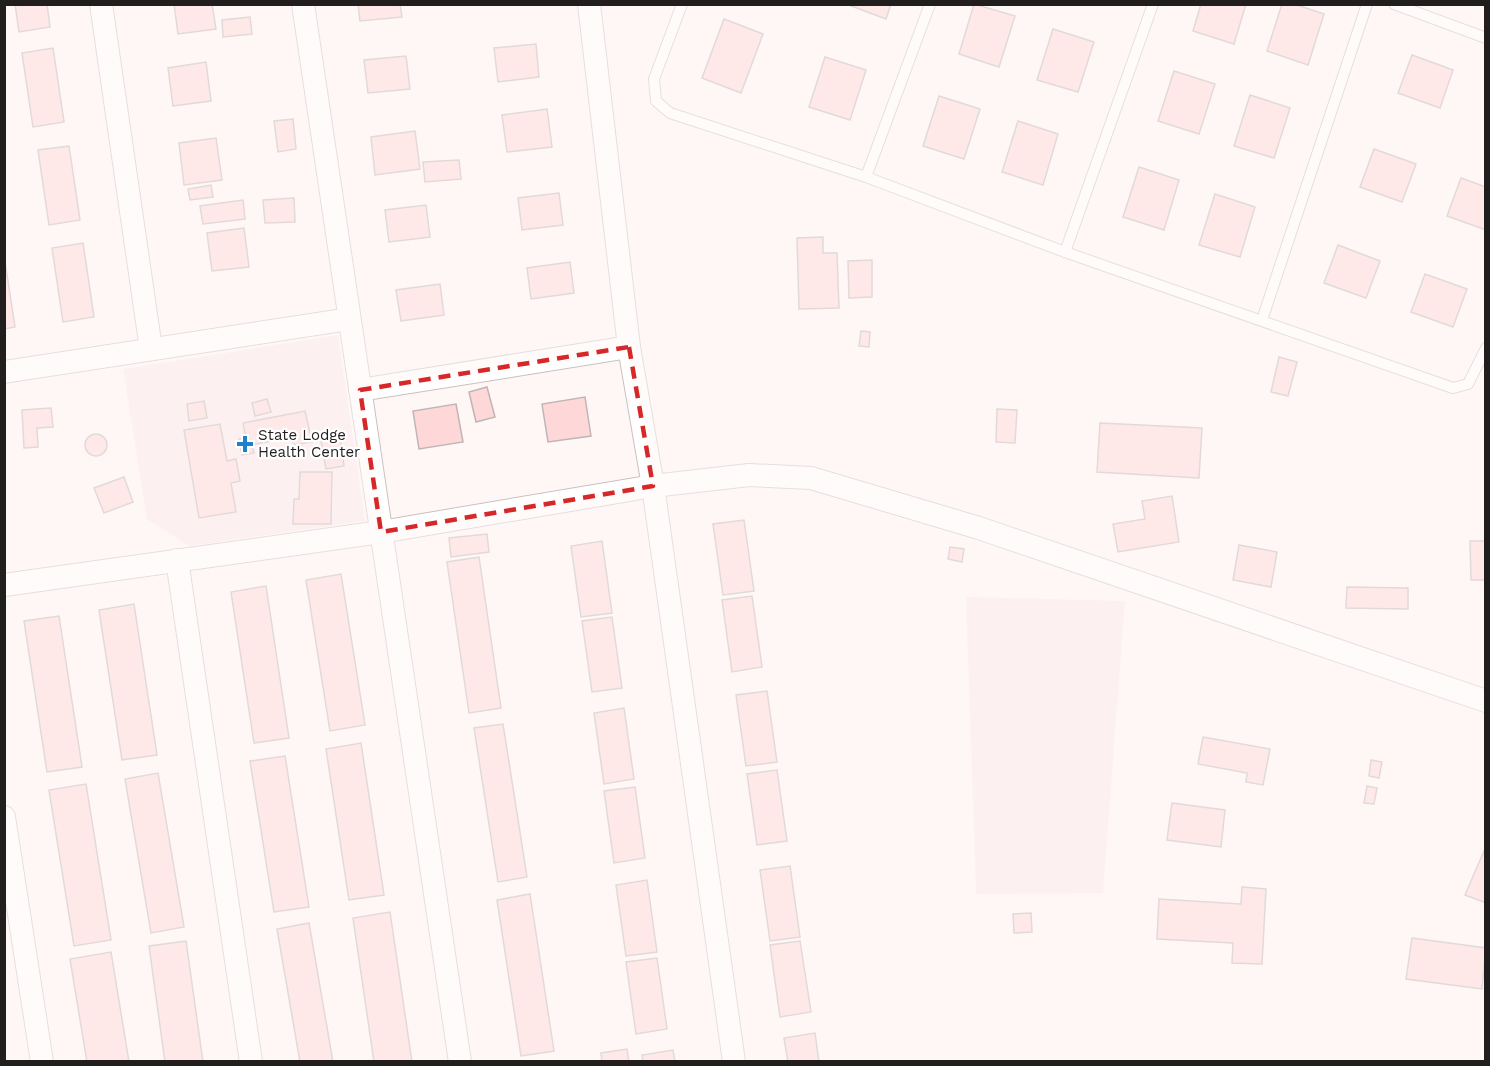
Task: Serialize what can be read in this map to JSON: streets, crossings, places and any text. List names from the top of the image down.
{
  "places": {
    "health": ["State Lodge Health Center"]
  }
}
